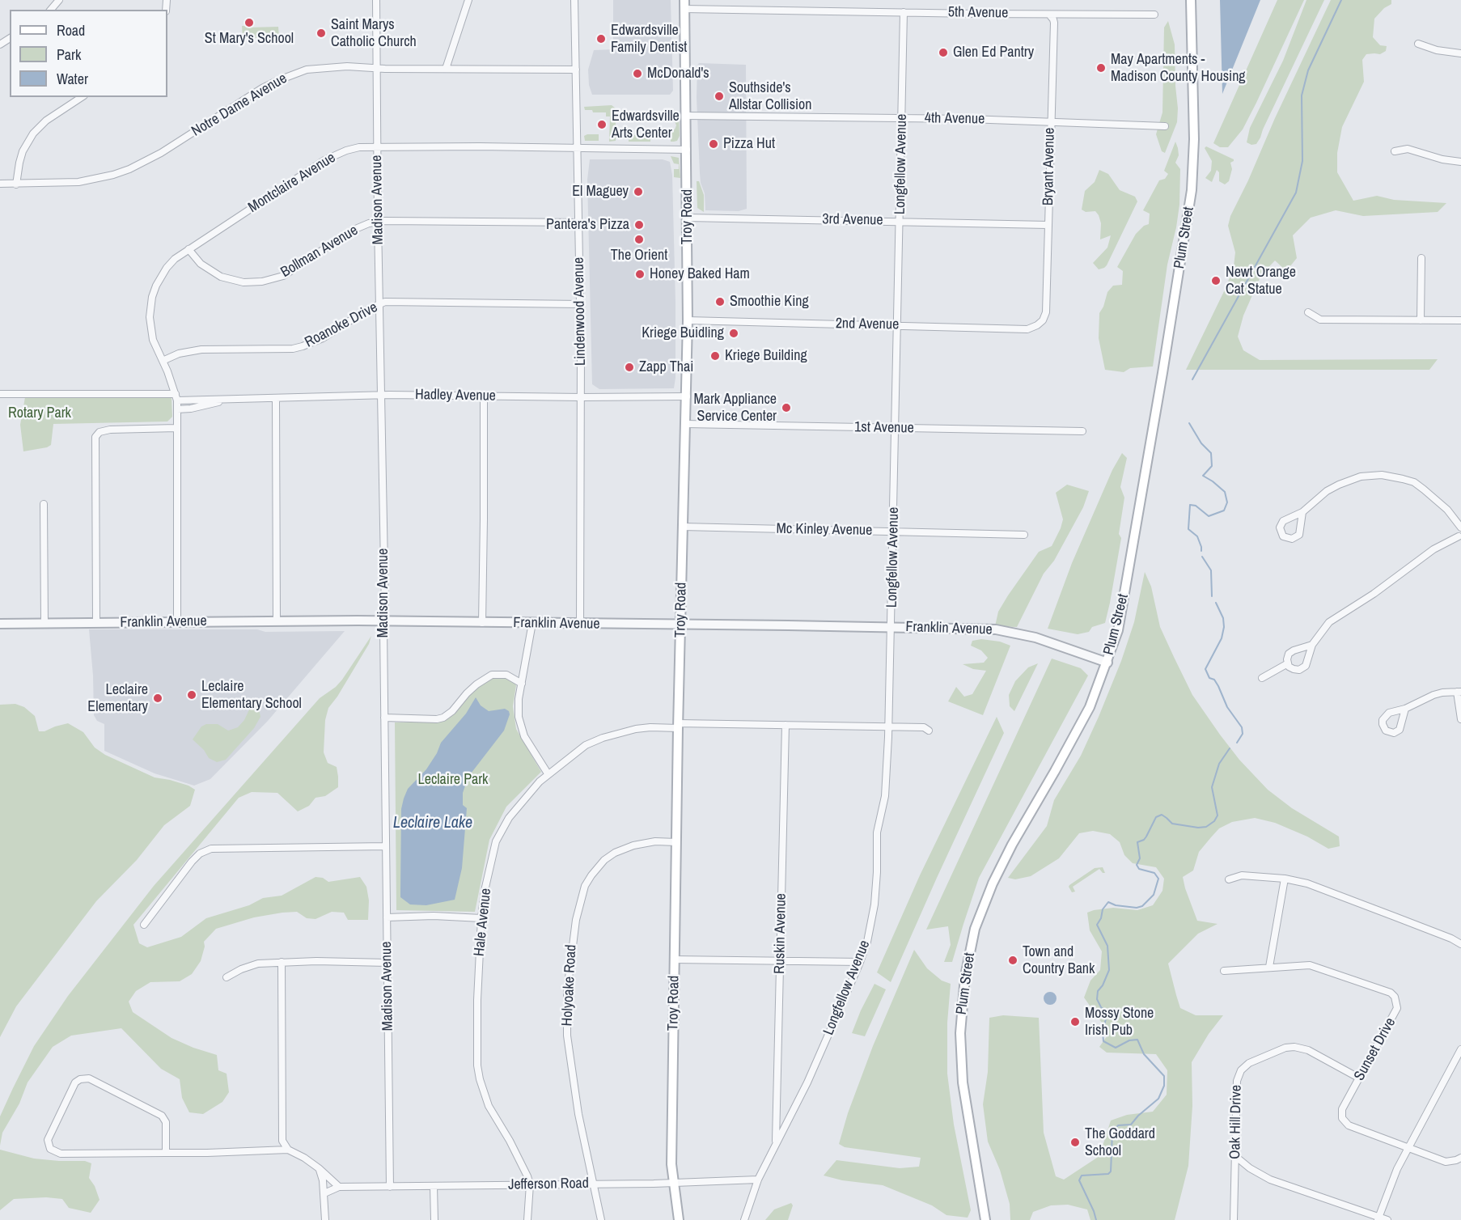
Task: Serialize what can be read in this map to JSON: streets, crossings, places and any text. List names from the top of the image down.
{
  "streets": {
    "main road": ["Troy Road", "Plum Street"],
    "street": [
      "5th Avenue",
      "Notre Dame Avenue",
      "4th Avenue",
      "Longfellow Avenue",
      "Bryant Avenue",
      "Montclaire Avenue",
      "Madison Avenue",
      "3rd Avenue",
      "Bollman Avenue",
      "Lindenwood Avenue",
      "2nd Avenue",
      "Roanoke Drive",
      "Hadley Avenue",
      "1st Avenue",
      "Mc Kinley Avenue",
      "Franklin Avenue",
      "Hale Avenue",
      "Ruskin Avenue",
      "Holyoake Road",
      "Sunset Drive",
      "Oak Hill Drive",
      "Jefferson Road"
    ]
  },
  "crossings": [
    ["5th Avenue", "Longfellow Avenue"],
    ["5th Avenue", "Bryant Avenue"],
    ["5th Avenue", "Troy Road"],
    ["Notre Dame Avenue", "Madison Avenue"],
    ["Notre Dame Avenue", "Lindenwood Avenue"],
    ["4th Avenue", "Longfellow Avenue"],
    ["4th Avenue", "Bryant Avenue"],
    ["4th Avenue", "Troy Road"],
    ["Longfellow Avenue", "3rd Avenue"],
    ["Longfellow Avenue", "2nd Avenue"],
    ["Longfellow Avenue", "1st Avenue"],
    ["Longfellow Avenue", "Mc Kinley Avenue"],
    ["Longfellow Avenue", "Franklin Avenue"],
    ["Longfellow Avenue", "Hale Avenue"],
    ["Longfellow Avenue", "Ruskin Avenue"],
    ["Longfellow Avenue", "Jefferson Road"],
    ["Bryant Avenue", "3rd Avenue"],
    ["Bryant Avenue", "2nd Avenue"],
    ["Montclaire Avenue", "Madison Avenue"],
    ["Montclaire Avenue", "Troy Road"],
    ["Montclaire Avenue", "Bollman Avenue"],
    ["Montclaire Avenue", "Lindenwood Avenue"],
    ["Montclaire Avenue", "Roanoke Drive"],
    ["Montclaire Avenue", "Hadley Avenue"],
    ["Madison Avenue", "Bollman Avenue"],
    ["Madison Avenue", "Roanoke Drive"],
    ["Madison Avenue", "Hadley Avenue"],
    ["Madison Avenue", "Franklin Avenue"],
    ["Madison Avenue", "Jefferson Road"],
    ["Troy Road", "3rd Avenue"],
    ["Troy Road", "2nd Avenue"],
    ["Troy Road", "Hadley Avenue"],
    ["Troy Road", "1st Avenue"],
    ["Troy Road", "Mc Kinley Avenue"],
    ["Troy Road", "Franklin Avenue"],
    ["Troy Road", "Hale Avenue"],
    ["Troy Road", "Holyoake Road"],
    ["Troy Road", "Jefferson Road"],
    ["Plum Street", "Franklin Avenue"],
    ["Bollman Avenue", "Lindenwood Avenue"],
    ["Lindenwood Avenue", "Roanoke Drive"],
    ["Lindenwood Avenue", "Hadley Avenue"],
    ["Lindenwood Avenue", "Franklin Avenue"],
    ["Hale Avenue", "Ruskin Avenue"],
    ["Hale Avenue", "Jefferson Road"],
    ["Holyoake Road", "Jefferson Road"],
    ["Sunset Drive", "Oak Hill Drive"]
  ],
  "water": ["Leclaire Lake"],
  "parks": ["Rotary Park", "Leclaire Park"],
  "places": [
    "St Mary's School",
    "Saint Marys Catholic Church",
    "Edwardsville Family Dentist",
    "Glen Ed Pantry",
    "May Apartments - Madison County Housing",
    "McDonald's",
    "Southside's Allstar Collision",
    "Edwardsville Arts Center",
    "Pizza Hut",
    "El Maguey",
    "Pantera's Pizza",
    "The Orient",
    "Honey Baked Ham",
    "Newt Orange Cat Statue",
    "Smoothie King",
    "Kriege Buidling",
    "Kriege Building",
    "Zapp Thai",
    "Mark Appliance Service Center",
    "Leclaire Elementary School",
    "Leclaire Elementary",
    "Town and Country Bank",
    "Mossy Stone Irish Pub",
    "The Goddard School"
  ],
  "legend": ["Road", "Park", "Water"]
}
